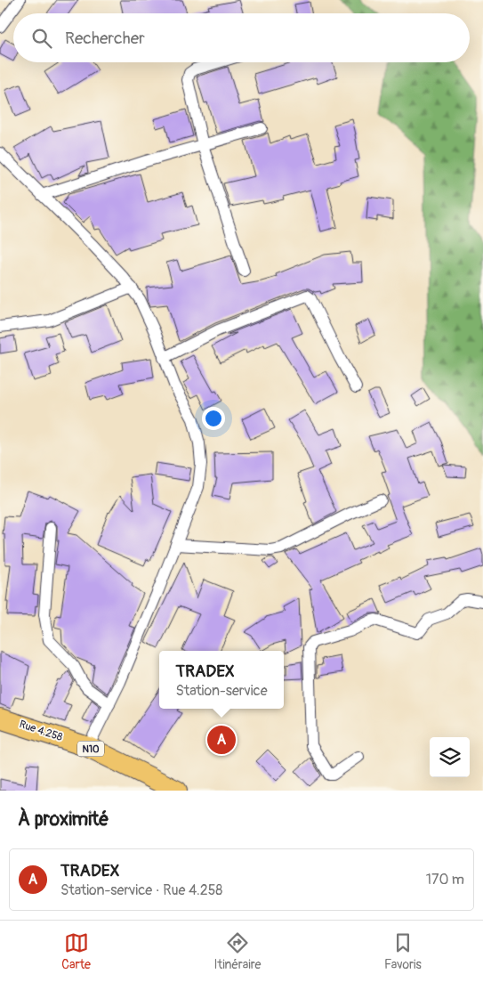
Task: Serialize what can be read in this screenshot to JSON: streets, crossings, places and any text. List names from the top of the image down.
{
  "streets": {
    "highway": ["Rue 4.258", "N10"]
  },
  "page": {
    "search": "Rechercher",
    "popup": ["TRADEX", "Station-service"],
    "pins": "A",
    "heading": "À proximité",
    "list": [
      {
        "mark": "A",
        "name": "TRADEX",
        "note": "Station-service · Rue 4.258",
        "value": "170 m"
      }
    ],
    "nav": ["Carte", "Itinéraire", "Favoris"]
  }
}
